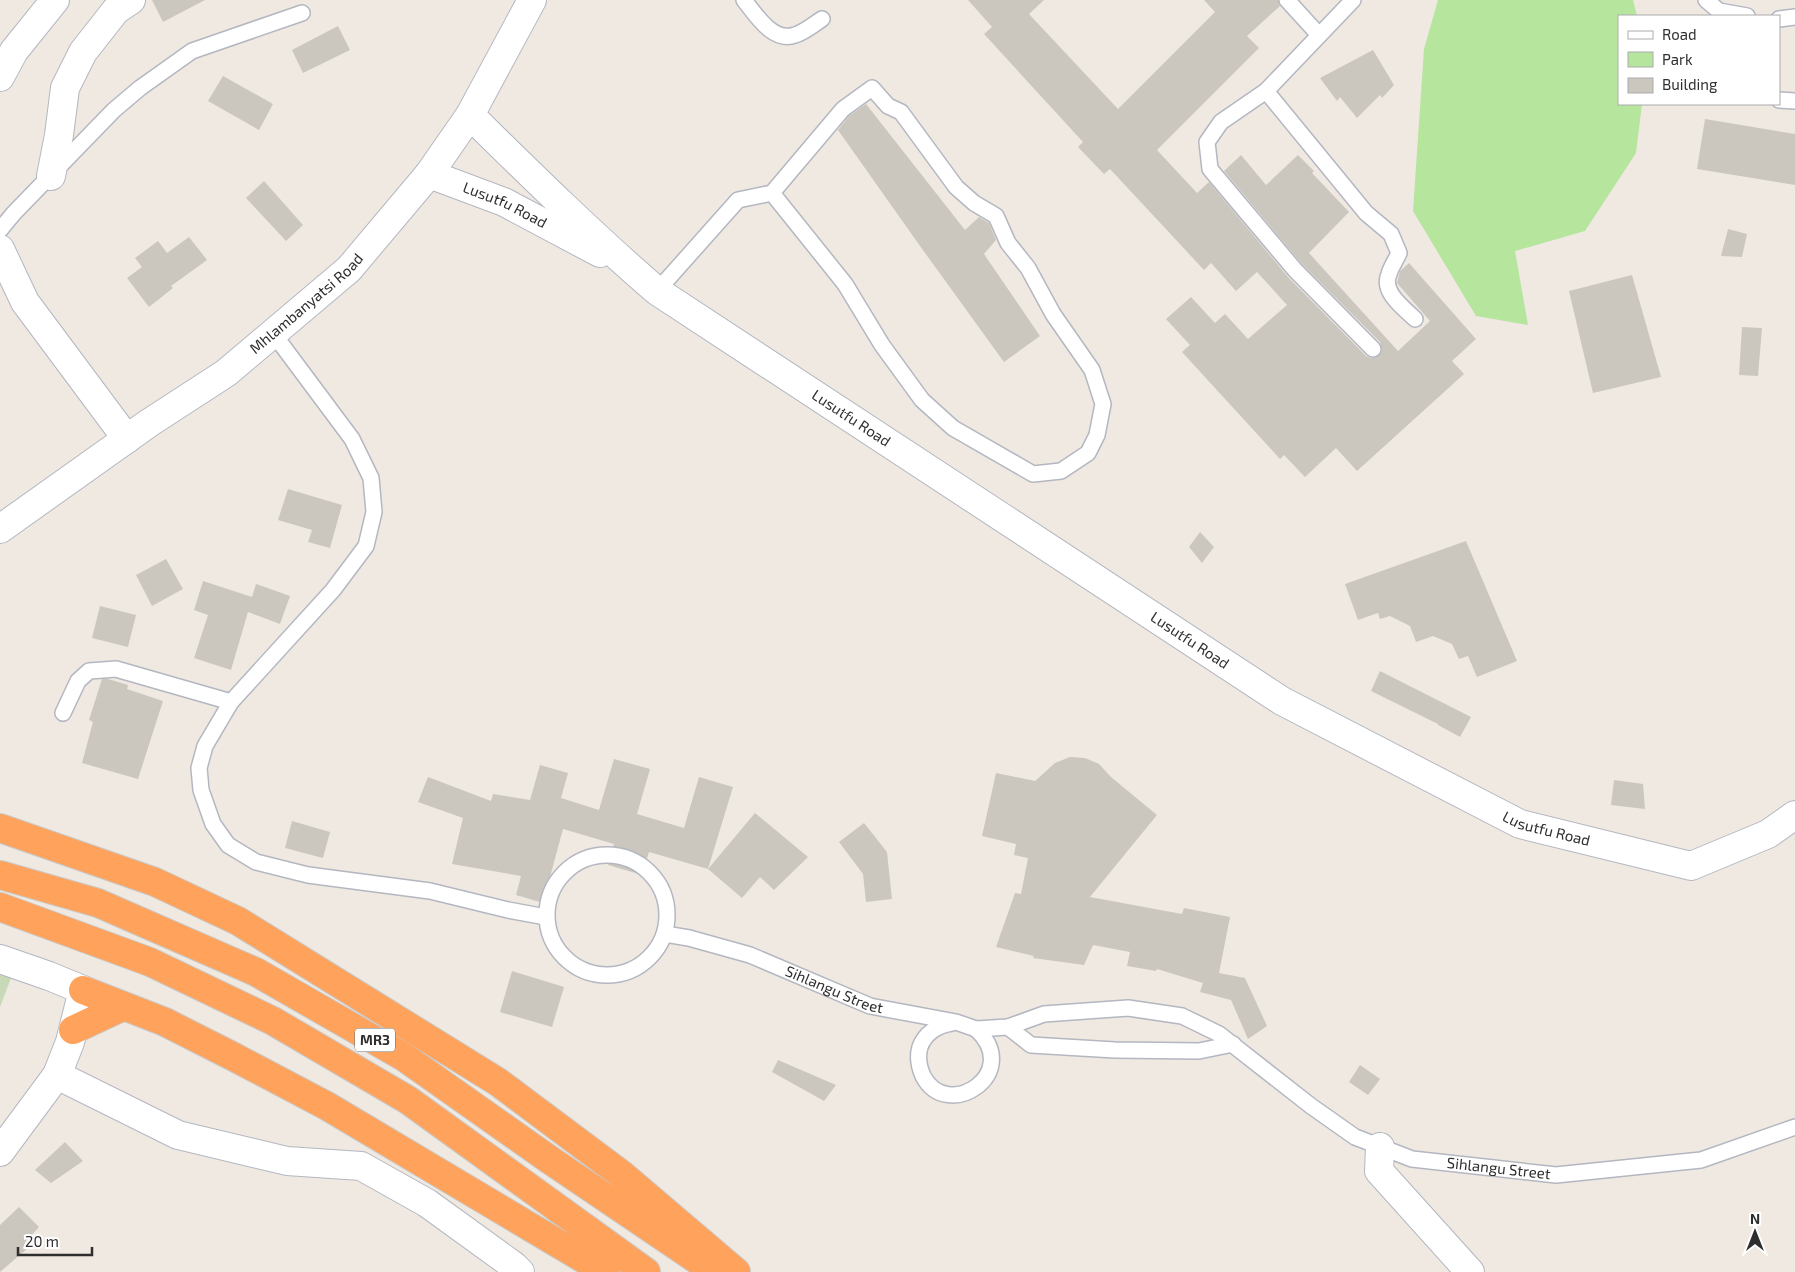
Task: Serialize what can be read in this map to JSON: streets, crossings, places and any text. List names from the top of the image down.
{
  "streets": {
    "highway": ["MR3"],
    "street": ["Lusutfu Road", "Mhlambanyatsi Road"],
    "lane": ["Sihlangu Street"]
  },
  "crossings": [
    ["Lusutfu Road", "Mhlambanyatsi Road"]
  ],
  "legend": ["Road", "Park", "Building"],
  "scale_bar": "20 m",
  "north": "top"
}
